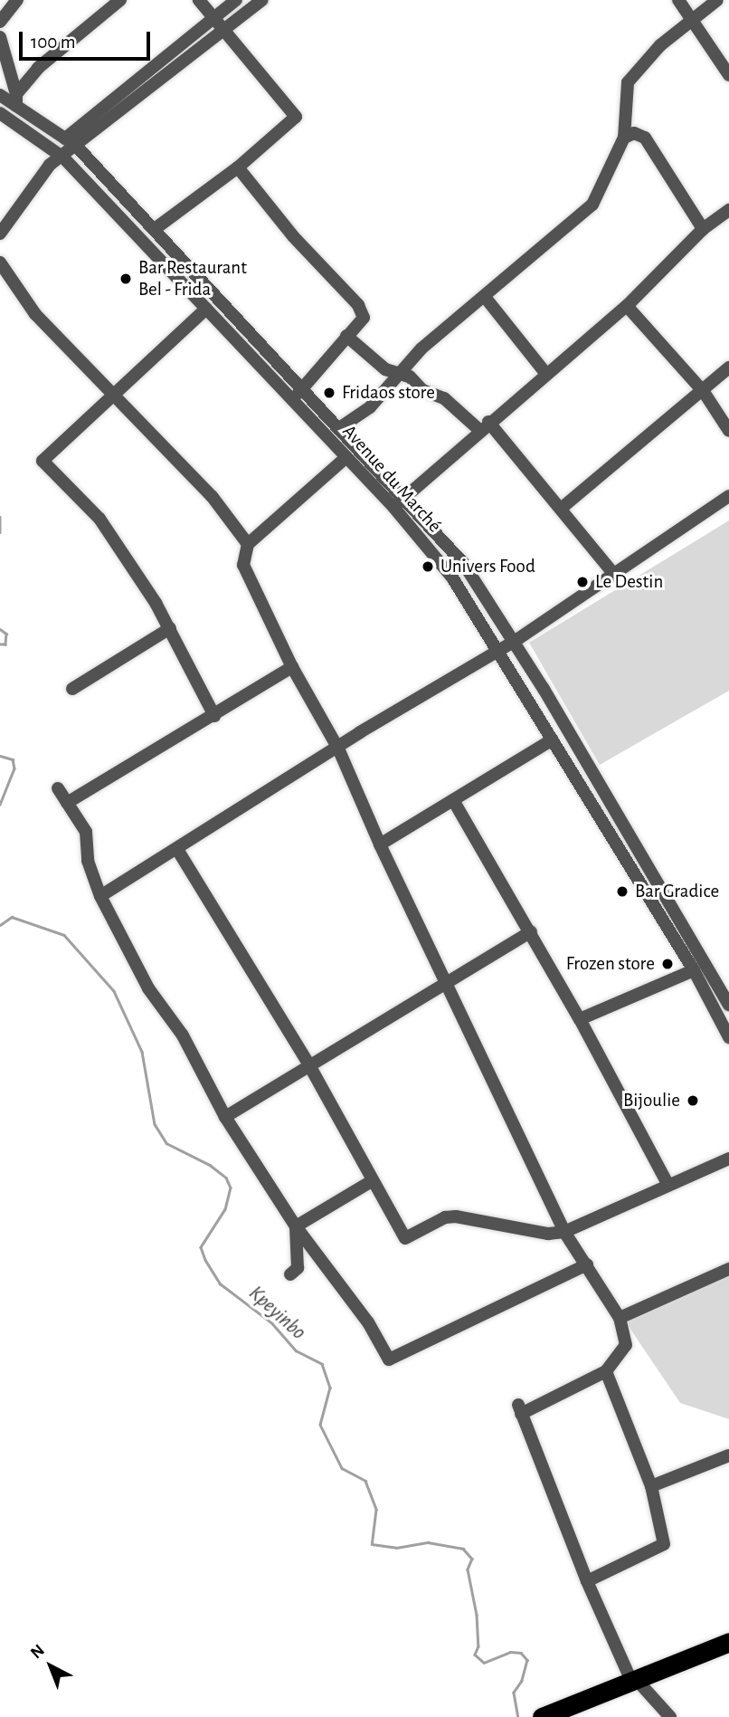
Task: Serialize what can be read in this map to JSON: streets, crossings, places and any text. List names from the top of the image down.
{
  "streets": {
    "street": ["Avenue du Marché"]
  },
  "water": ["Kpeyinbo"],
  "places": [
    "Bar Restaurant Bel - Frida",
    "Fridaos store",
    "Univers Food",
    "Le Destin",
    "Bar Gradice",
    "Frozen store",
    "Bijoulie"
  ],
  "scale_bar": "100 m",
  "north": "top left"
}
